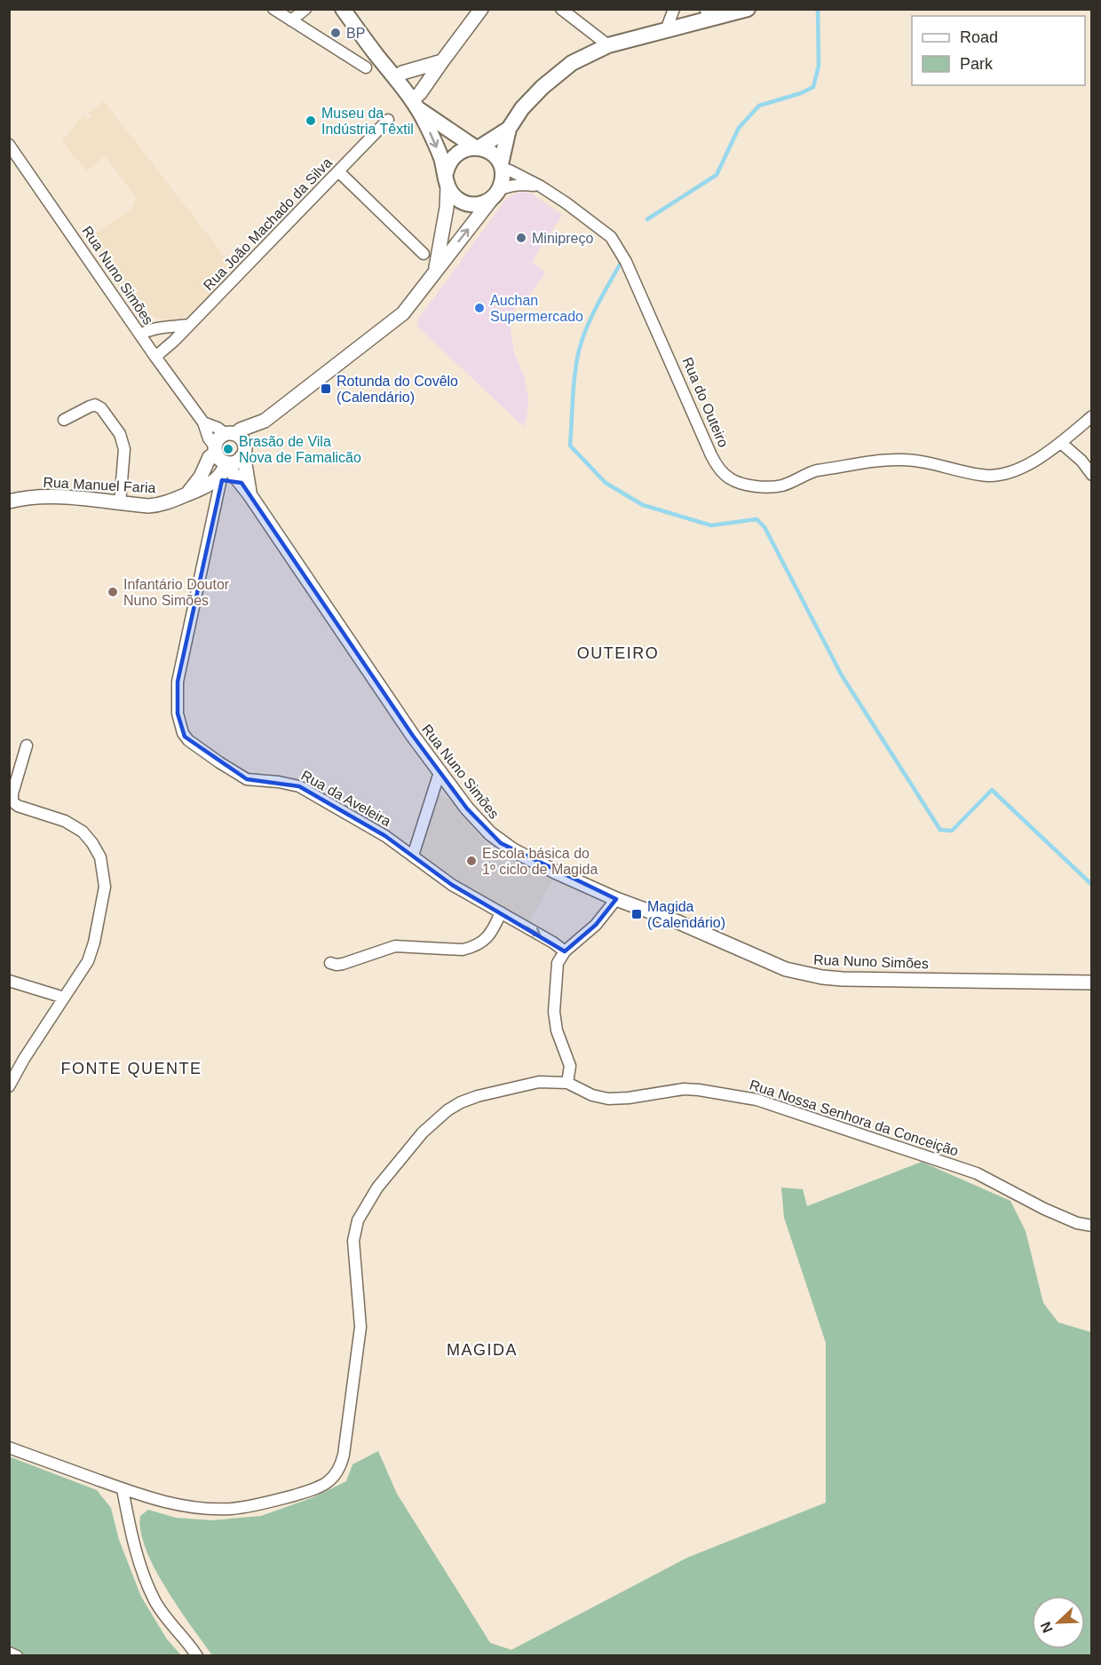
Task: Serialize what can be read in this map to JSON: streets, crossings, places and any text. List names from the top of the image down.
{
  "streets": {
    "street": [
      "Rua João Machado da Silva",
      "Rua Nuno Simões",
      "Rua do Outeiro",
      "Rua Manuel Faria",
      "Rua da Aveleira",
      "Rua Nossa Senhora da Conceição"
    ]
  },
  "crossings": [
    ["Rua João Machado da Silva", "Rua Nuno Simões"],
    ["Rua Nuno Simões", "Rua Manuel Faria"],
    ["Rua Nuno Simões", "Rua da Aveleira"],
    ["Rua Manuel Faria", "Rua da Aveleira"]
  ],
  "districts": ["OUTEIRO", "FONTE QUENTE", "MAGIDA"],
  "places": {
    "other": [
      "BP",
      "Museu da Indústria Têxtil",
      "Minipreço",
      "Auchan Supermercado",
      "Brasão de Vila Nova de Famalicão",
      "Infantário Doutor Nuno Simões",
      "Escola básica do 1º ciclo de Magida"
    ],
    "transit": ["Rotunda do Covêlo (Calendário)", "Magida (Calendário)"]
  },
  "legend": ["Road", "Park"],
  "north": "bottom left"
}
